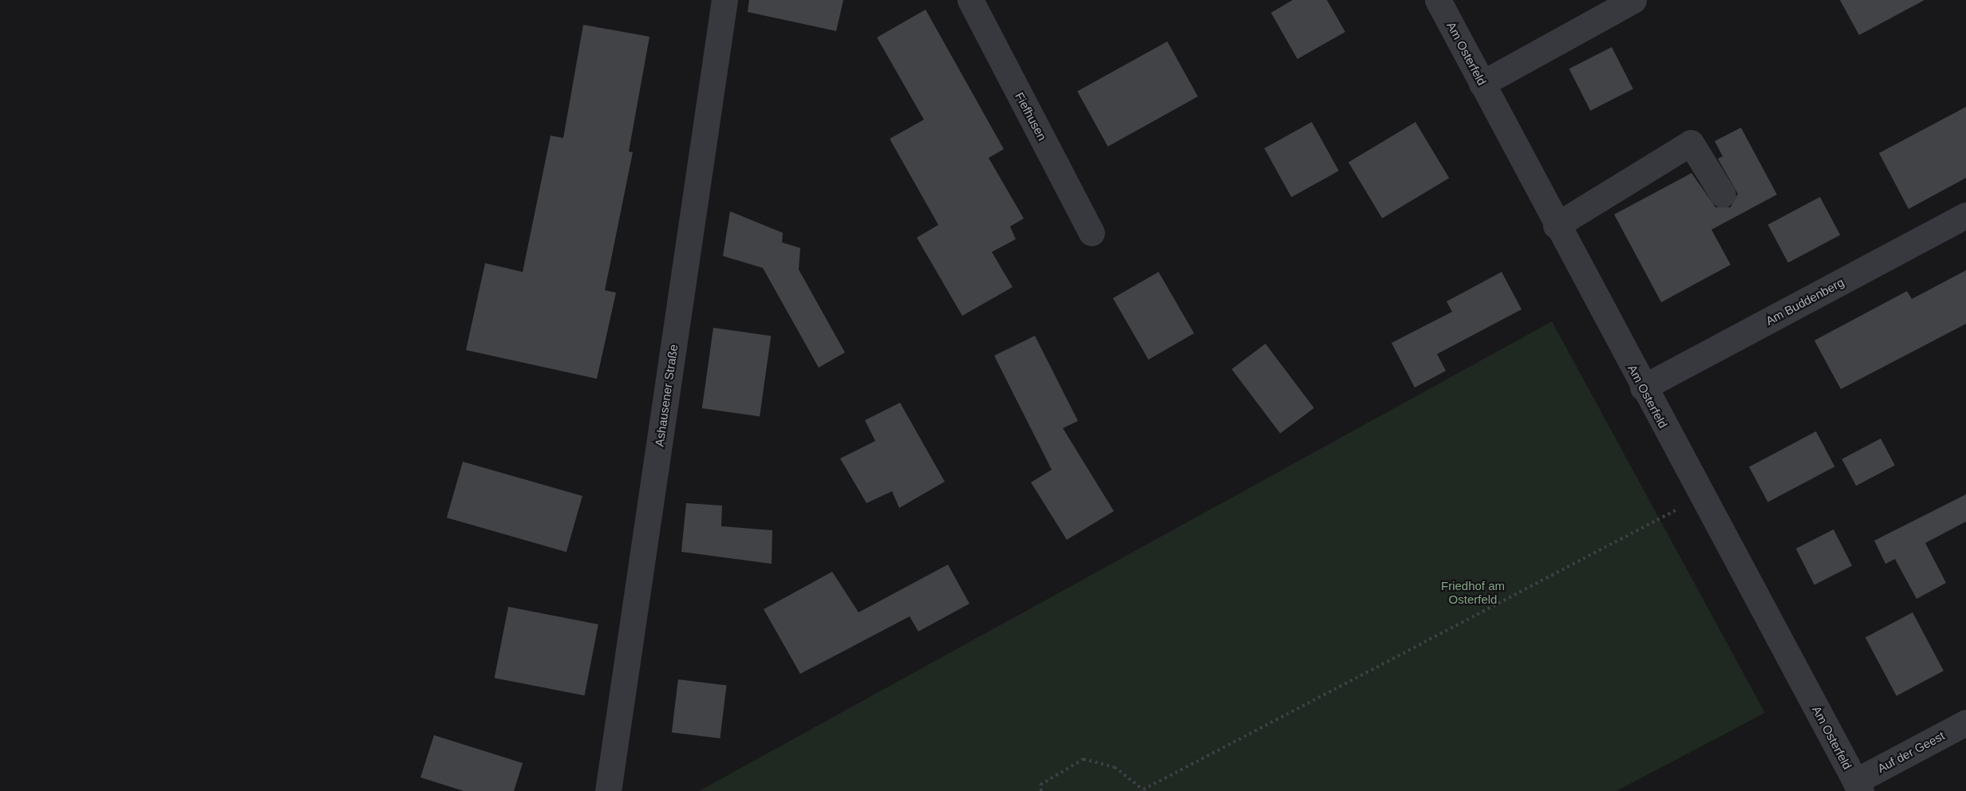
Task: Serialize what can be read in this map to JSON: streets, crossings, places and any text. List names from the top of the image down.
{
  "streets": {
    "street": [
      "Am Osterfeld",
      "Fiefhusen",
      "Am Buddenberg",
      "Ashausener Straße",
      "Auf der Geest"
    ]
  },
  "crossings": [
    ["Am Osterfeld", "Am Buddenberg"],
    ["Am Osterfeld", "Auf der Geest"]
  ],
  "parks": ["Friedhof am Osterfeld"]
}
